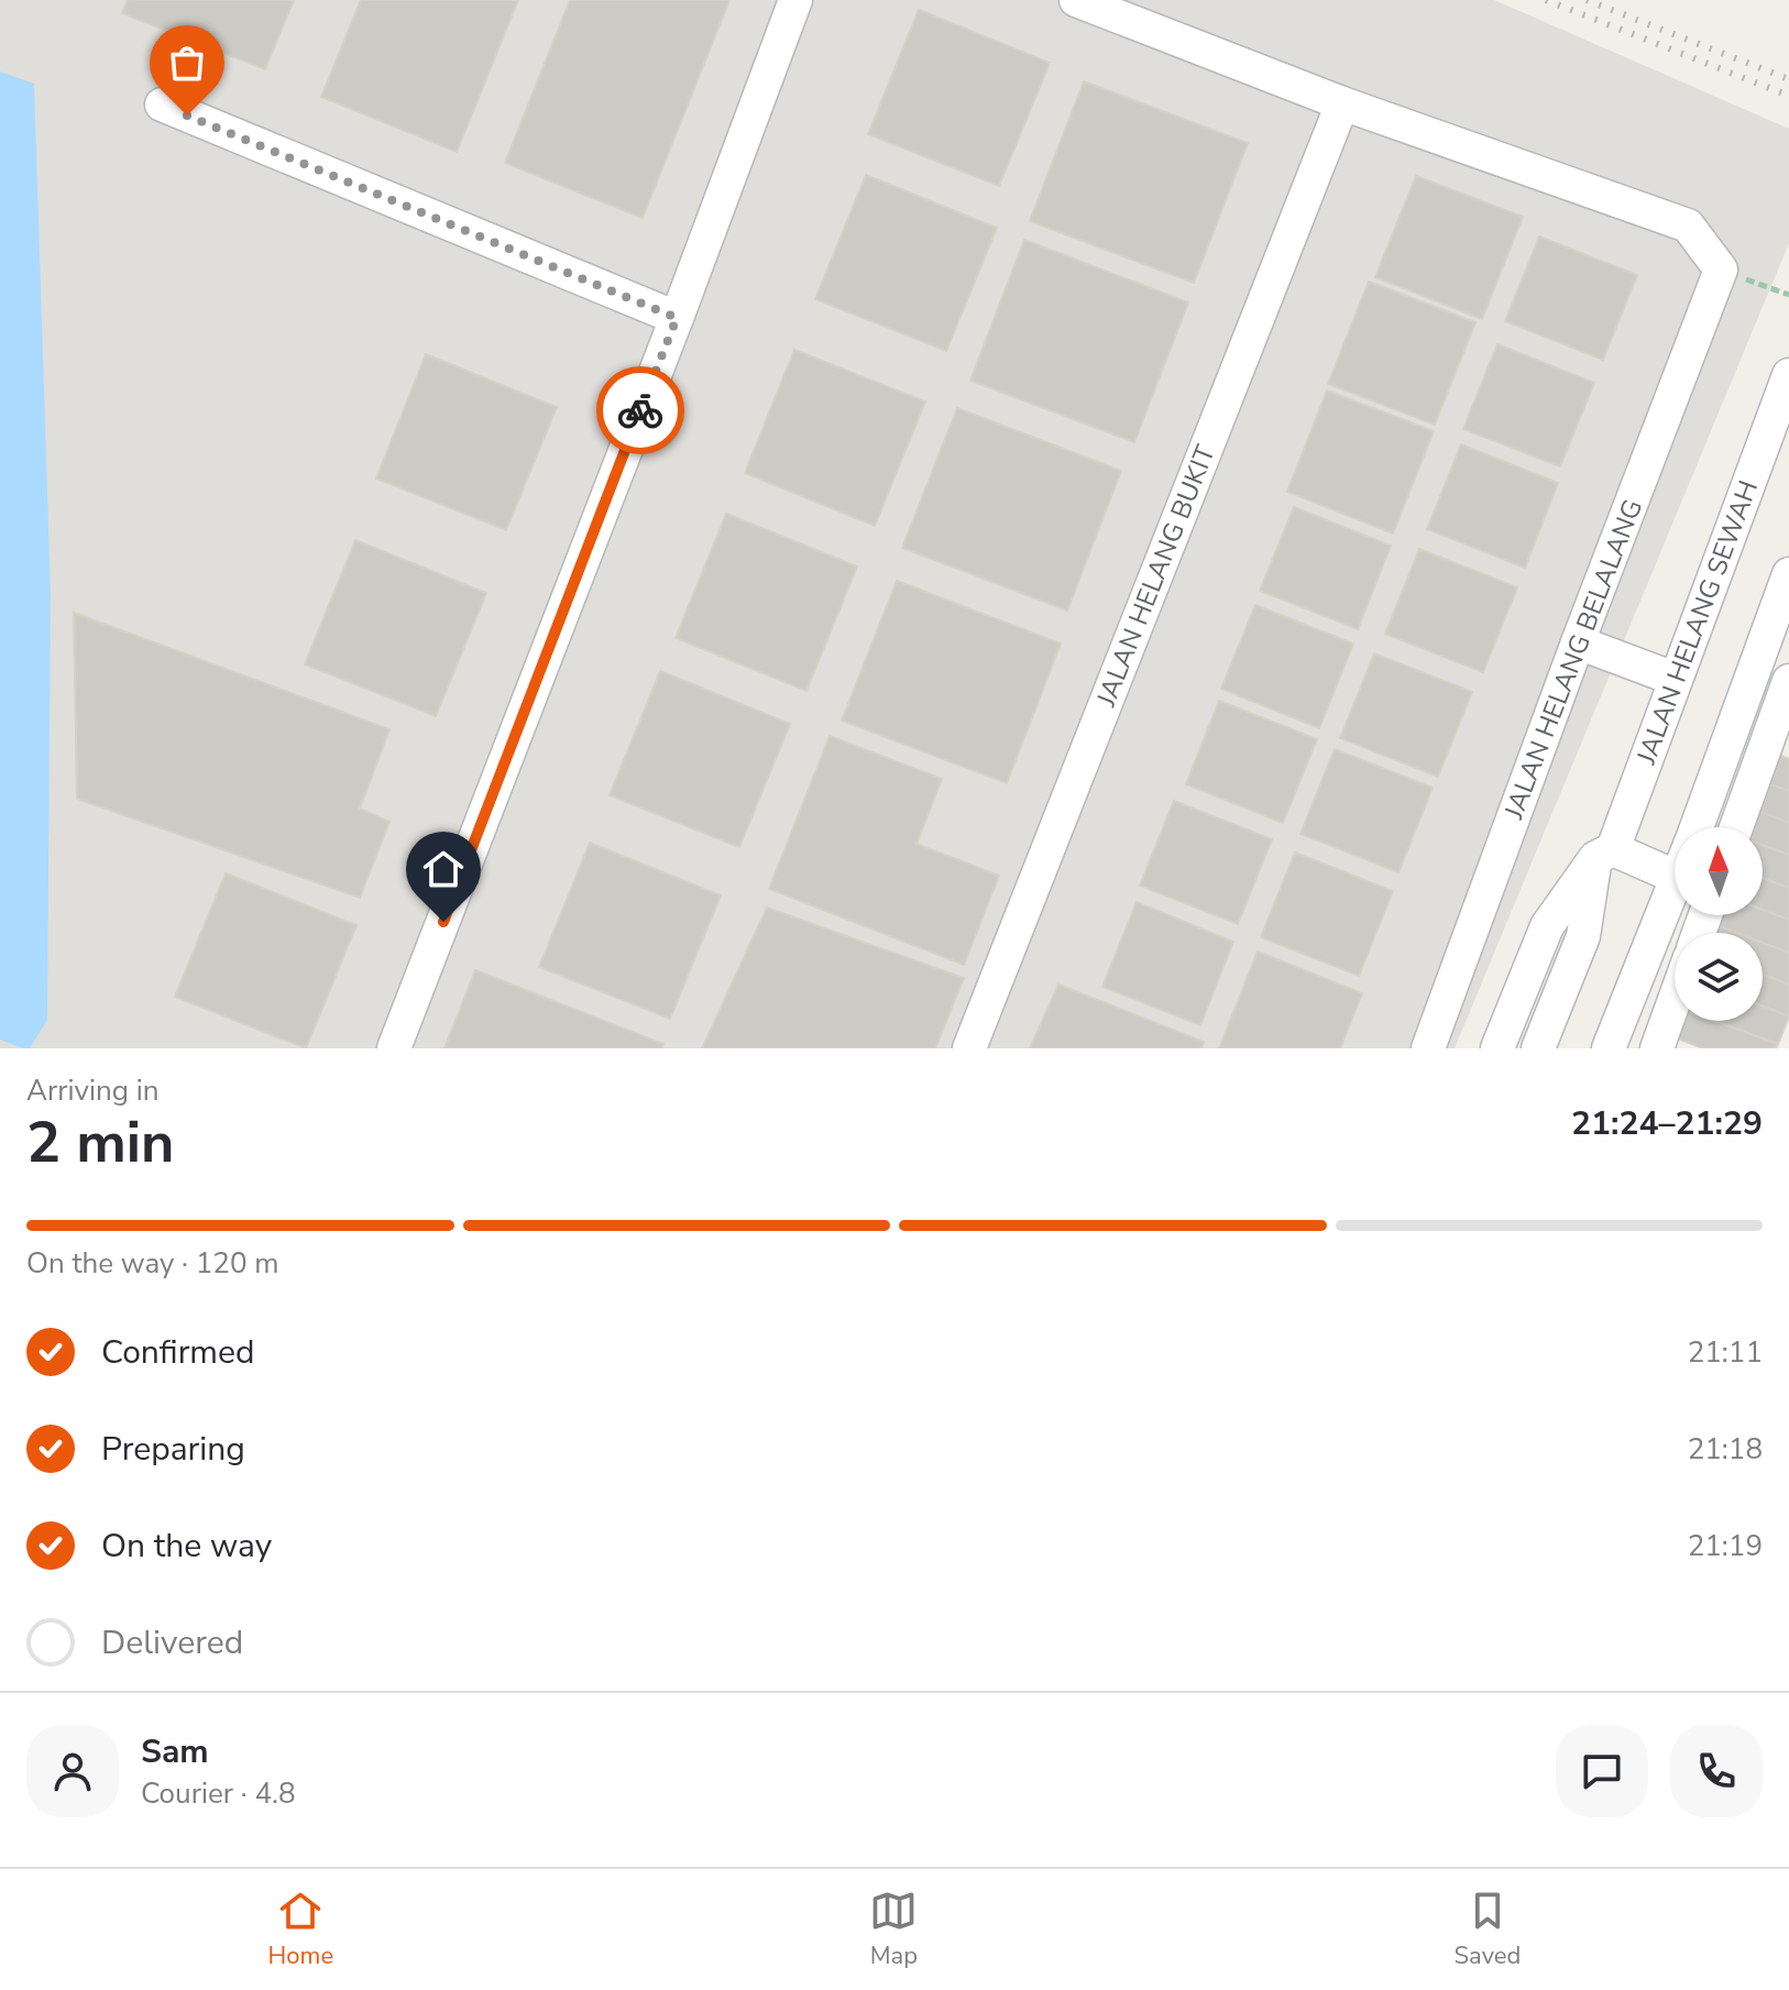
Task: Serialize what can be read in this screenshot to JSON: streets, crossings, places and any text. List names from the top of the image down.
{
  "streets": {
    "street": ["JALAN HELANG BUKIT", "JALAN HELANG SEWAH", "JALAN HELANG BELALANG"]
  },
  "north": "top",
  "page": {
    "heading": ["2 min", "Arriving in", "21:24–21:29"],
    "panel": ["Sam", "Courier · 4.8"],
    "bar": "On the way · 120 m",
    "list": [
      ["Confirmed", "21:11"],
      ["Preparing", "21:18"],
      ["On the way", "21:19"],
      "Delivered"
    ],
    "tabs": ["Home", "Map", "Saved"]
  }
}
